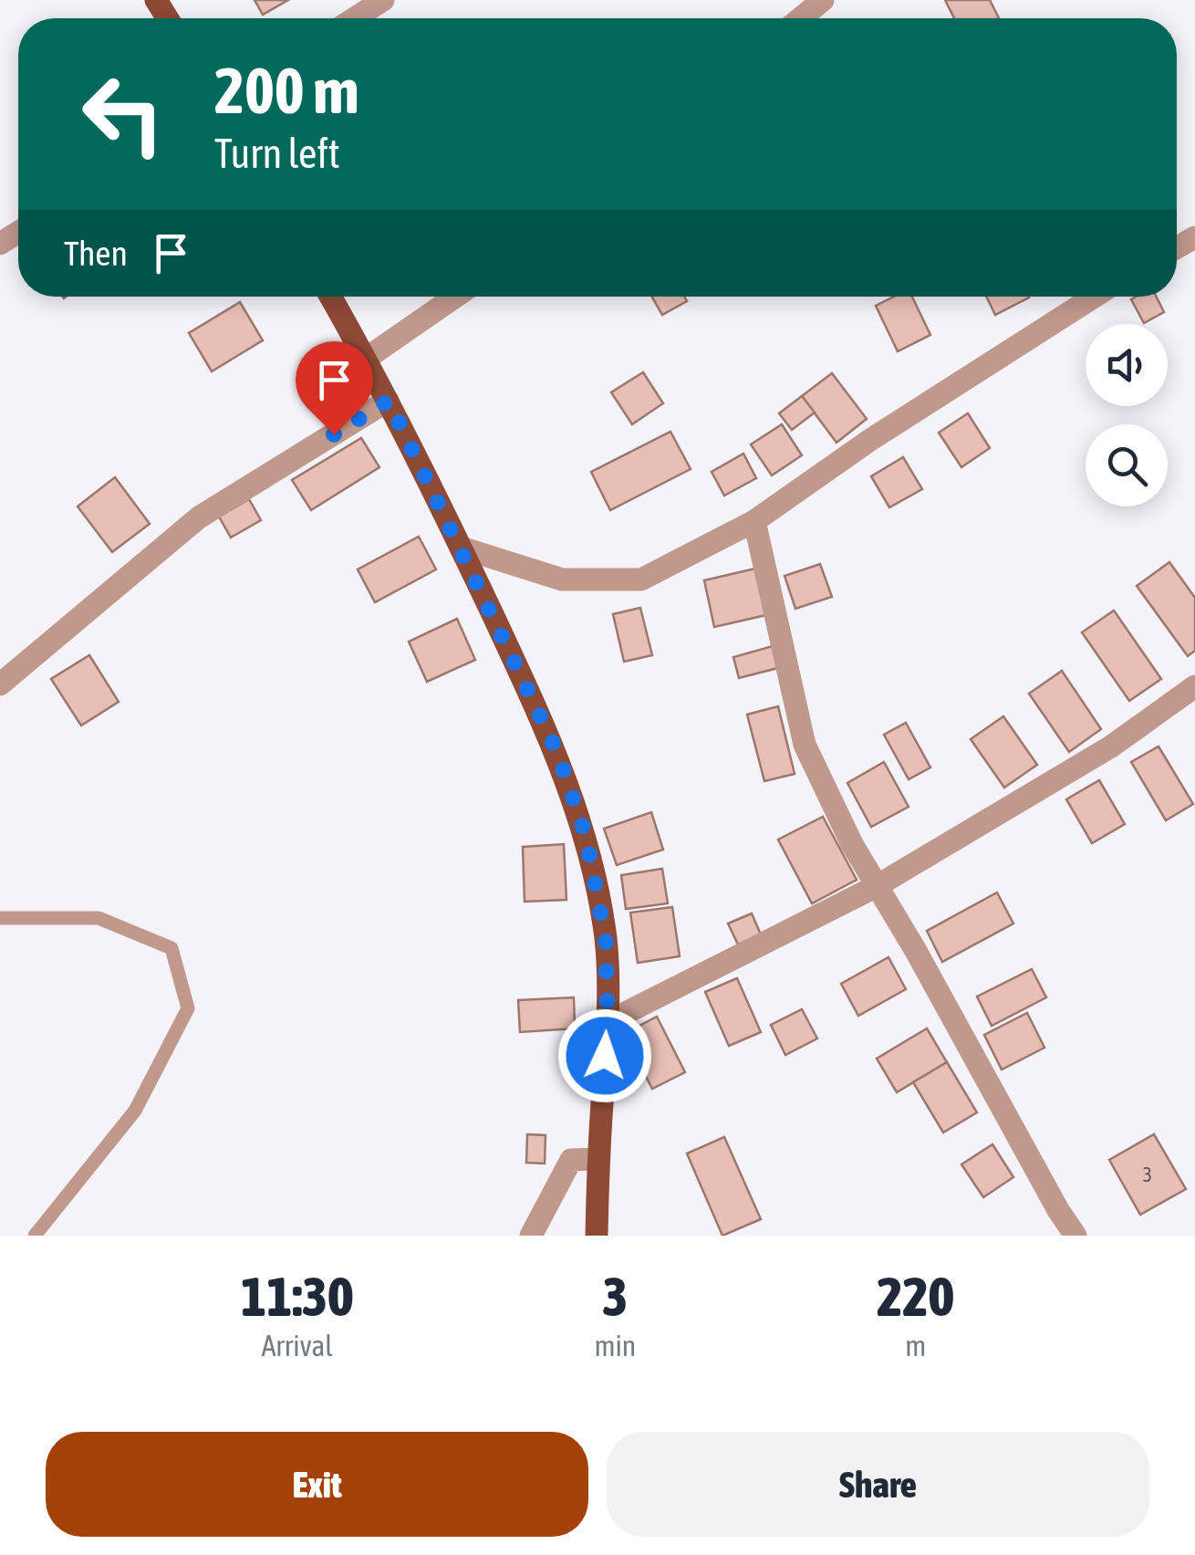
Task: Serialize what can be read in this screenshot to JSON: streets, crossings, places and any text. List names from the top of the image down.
{
  "house_numbers": ["3"],
  "page": {
    "turn": ["200 m", "Turn left"],
    "then": "Then",
    "eta": [
      "11:30",
      "Arrival",
      "3",
      "min",
      "220",
      "m"
    ],
    "buttons": ["Exit", "Share"]
  }
}
